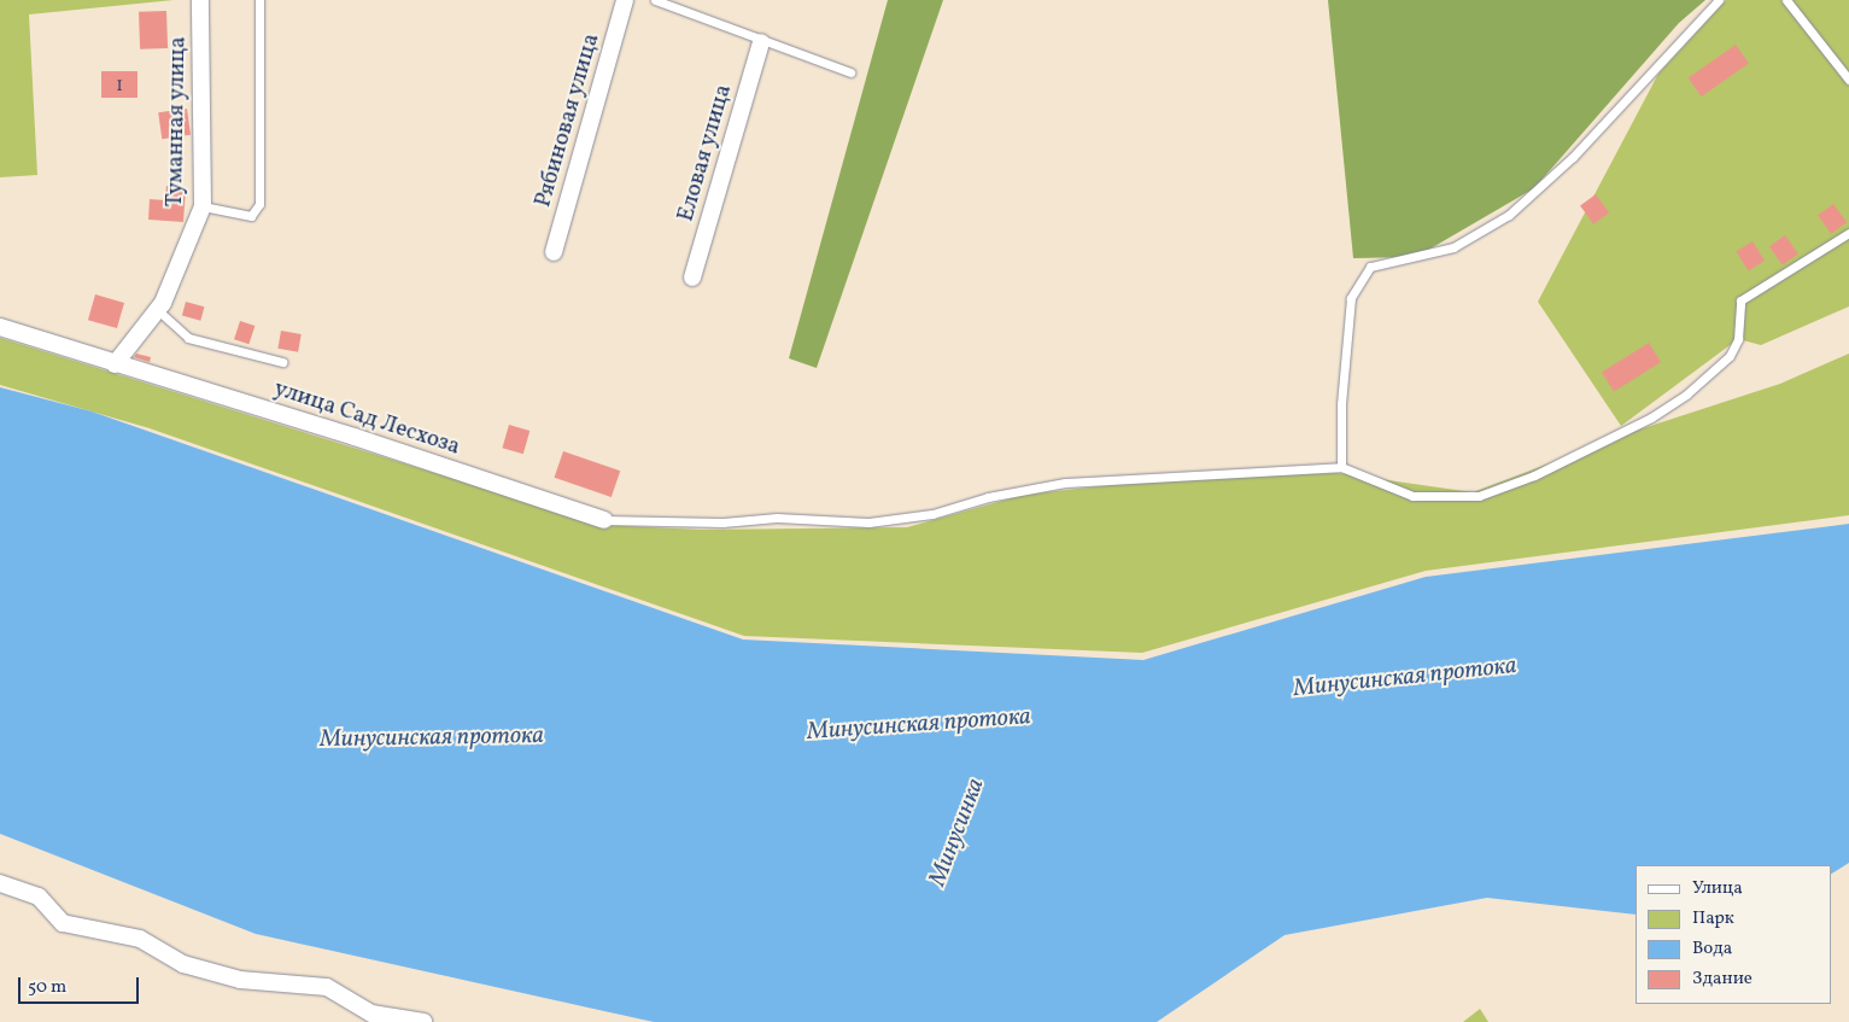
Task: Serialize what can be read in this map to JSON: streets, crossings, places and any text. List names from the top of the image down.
{
  "streets": {
    "street": [
      "Рябиновая улица",
      "Туманная улица",
      "Еловая улица",
      "улица Сад Лесхоза"
    ]
  },
  "crossings": [
    ["Туманная улица", "улица Сад Лесхоза"]
  ],
  "water": ["Минусинская протока", "Минусинка"],
  "house_numbers": ["1"],
  "legend": [
    "Улица",
    "Парк",
    "Вода",
    "Здание"
  ],
  "scale_bar": "50 m"
}
